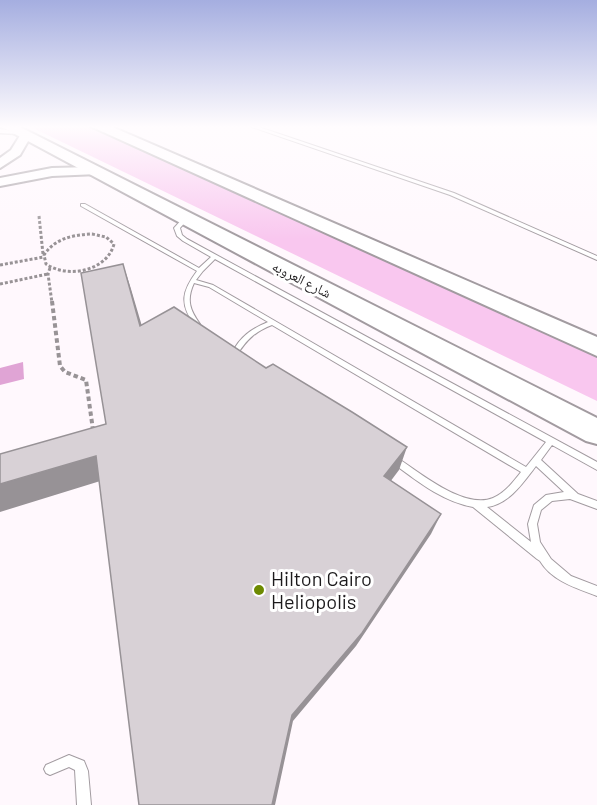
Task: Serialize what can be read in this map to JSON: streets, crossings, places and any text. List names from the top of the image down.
{
  "streets": {
    "highway": ["شارع العروبه"]
  },
  "places": ["Hilton Cairo Heliopolis"]
}
